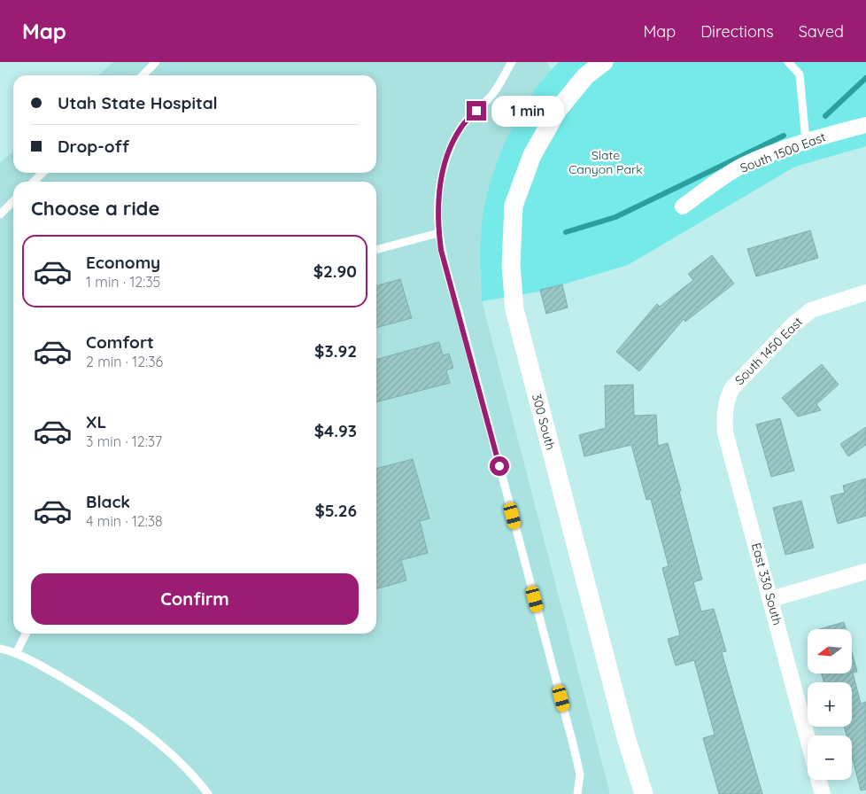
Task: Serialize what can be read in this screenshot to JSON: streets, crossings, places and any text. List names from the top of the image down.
{
  "streets": {
    "street": [
      "South 1500 East",
      "South 1450 East",
      "300 South",
      "East 330 South"
    ]
  },
  "crossings": [
    ["South 1450 East", "East 330 South"]
  ],
  "parks": ["Slate Canyon Park"],
  "north": "left",
  "page": {
    "header": "Map",
    "nav": ["Map", "Directions", "Saved"],
    "banner": ["Utah State Hospital", "Drop-off"],
    "bubble": "1 min",
    "heading": "Choose a ride",
    "list": [
      {
        "name": "Economy",
        "note": "1 min · 12:35",
        "value": "$2.90"
      },
      {
        "name": "Comfort",
        "note": "2 min · 12:36",
        "value": "$3.92"
      },
      {
        "name": "XL",
        "note": "3 min · 12:37",
        "value": "$4.93"
      },
      {
        "name": "Black",
        "note": "4 min · 12:38",
        "value": "$5.26"
      }
    ],
    "buttons": "Confirm",
    "map_buttons": ["+", "−"]
  }
}
